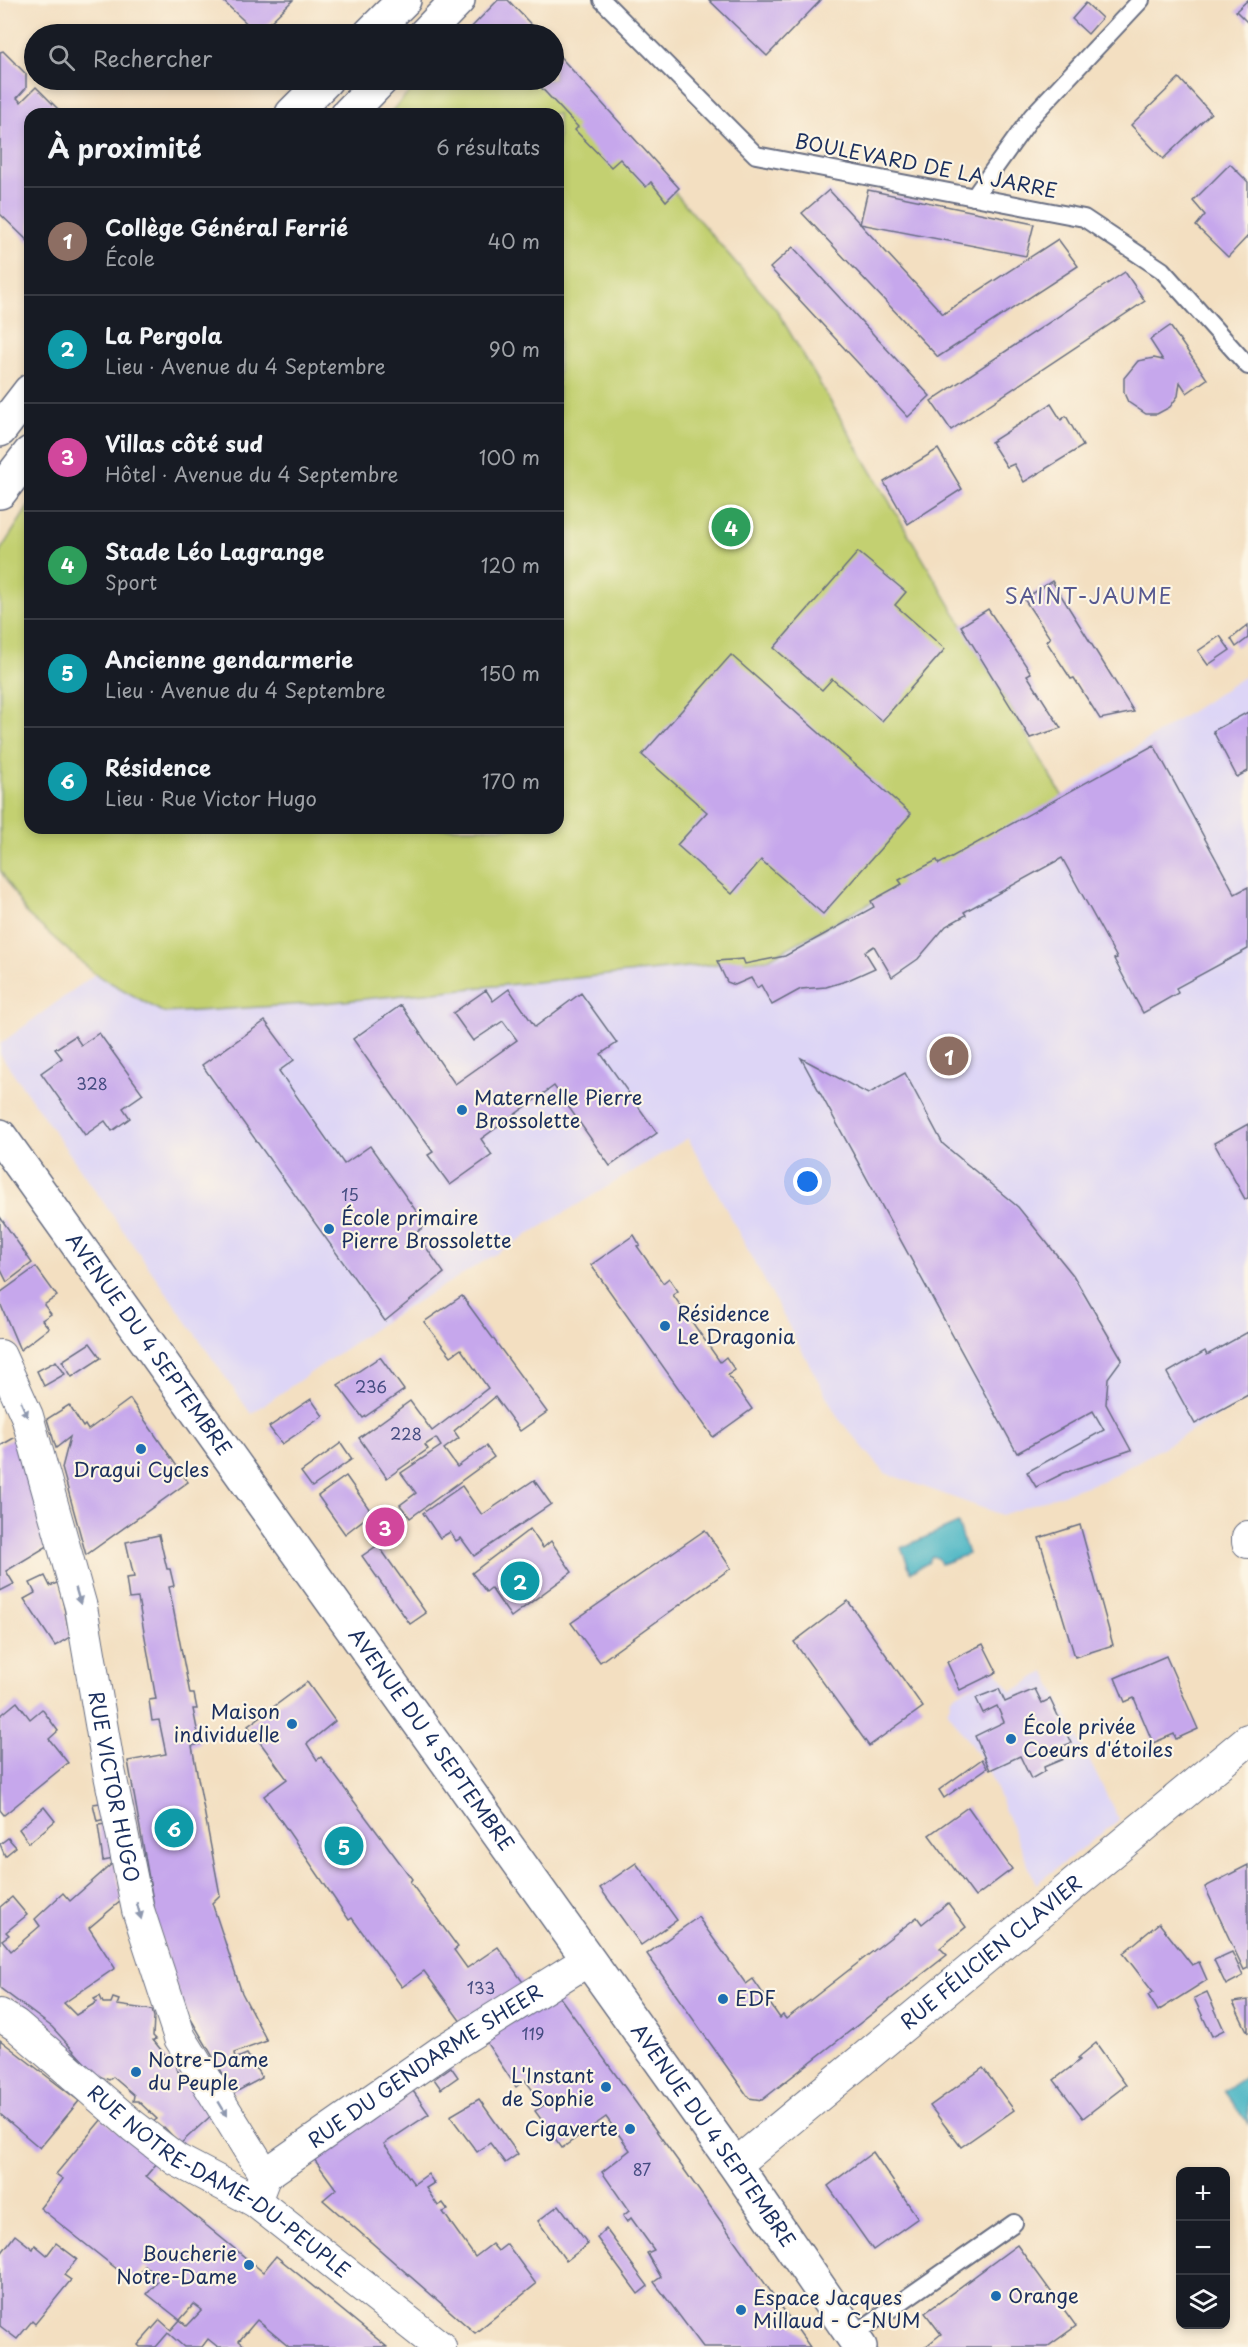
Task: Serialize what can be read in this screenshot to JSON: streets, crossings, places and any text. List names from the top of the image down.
{
  "streets": {
    "main road": ["AVENUE DU 4 SEPTEMBRE"],
    "street": [
      "RUE VICTOR HUGO",
      "RUE FÉLICIEN CLAVIER",
      "RUE DU GENDARME SHEER",
      "RUE NOTRE-DAME-DU-PEUPLE"
    ],
    "lane": ["BOULEVARD DE LA JARRE"]
  },
  "crossings": [
    ["AVENUE DU 4 SEPTEMBRE", "RUE FÉLICIEN CLAVIER"],
    ["AVENUE DU 4 SEPTEMBRE", "RUE DU GENDARME SHEER"],
    ["RUE VICTOR HUGO", "RUE DU GENDARME SHEER"],
    ["RUE VICTOR HUGO", "RUE NOTRE-DAME-DU-PEUPLE"],
    ["RUE DU GENDARME SHEER", "RUE NOTRE-DAME-DU-PEUPLE"]
  ],
  "one_way": ["RUE VICTOR HUGO"],
  "districts": ["SAINT-JAUME"],
  "places": [
    "Maternelle Pierre Brossolette",
    "École primaire Pierre Brossolette",
    "Résidence Le Dragonia",
    "Dragui Cycles",
    "Maison individuelle",
    "École privée Coeurs d'étoiles",
    "EDF",
    "Notre-Dame du Peuple",
    "L'Instant de Sophie",
    "Cigaverte",
    "Boucherie Notre-Dame",
    "Orange",
    "Espace Jacques Millaud - C-NUM"
  ],
  "house_numbers": [
    "328",
    "15",
    "236",
    "228",
    "133",
    "119",
    "87"
  ],
  "page": {
    "search": "Rechercher",
    "heading": ["À proximité", "6 résultats"],
    "list": [
      {
        "mark": "1",
        "name": "Collège Général Ferrié",
        "note": "École",
        "value": "40 m"
      },
      {
        "mark": "2",
        "name": "La Pergola",
        "note": "Lieu · Avenue du 4 Septembre",
        "value": "90 m"
      },
      {
        "mark": "3",
        "name": "Villas côté sud",
        "note": "Hôtel · Avenue du 4 Septembre",
        "value": "100 m"
      },
      {
        "mark": "4",
        "name": "Stade Léo Lagrange",
        "note": "Sport",
        "value": "120 m"
      },
      {
        "mark": "5",
        "name": "Ancienne gendarmerie",
        "note": "Lieu · Avenue du 4 Septembre",
        "value": "150 m"
      },
      {
        "mark": "6",
        "name": "Résidence",
        "note": "Lieu · Rue Victor Hugo",
        "value": "170 m"
      }
    ],
    "pins": [
      "4",
      "1",
      "3",
      "2",
      "6",
      "5"
    ],
    "map_buttons": ["+", "−"]
  }
}
